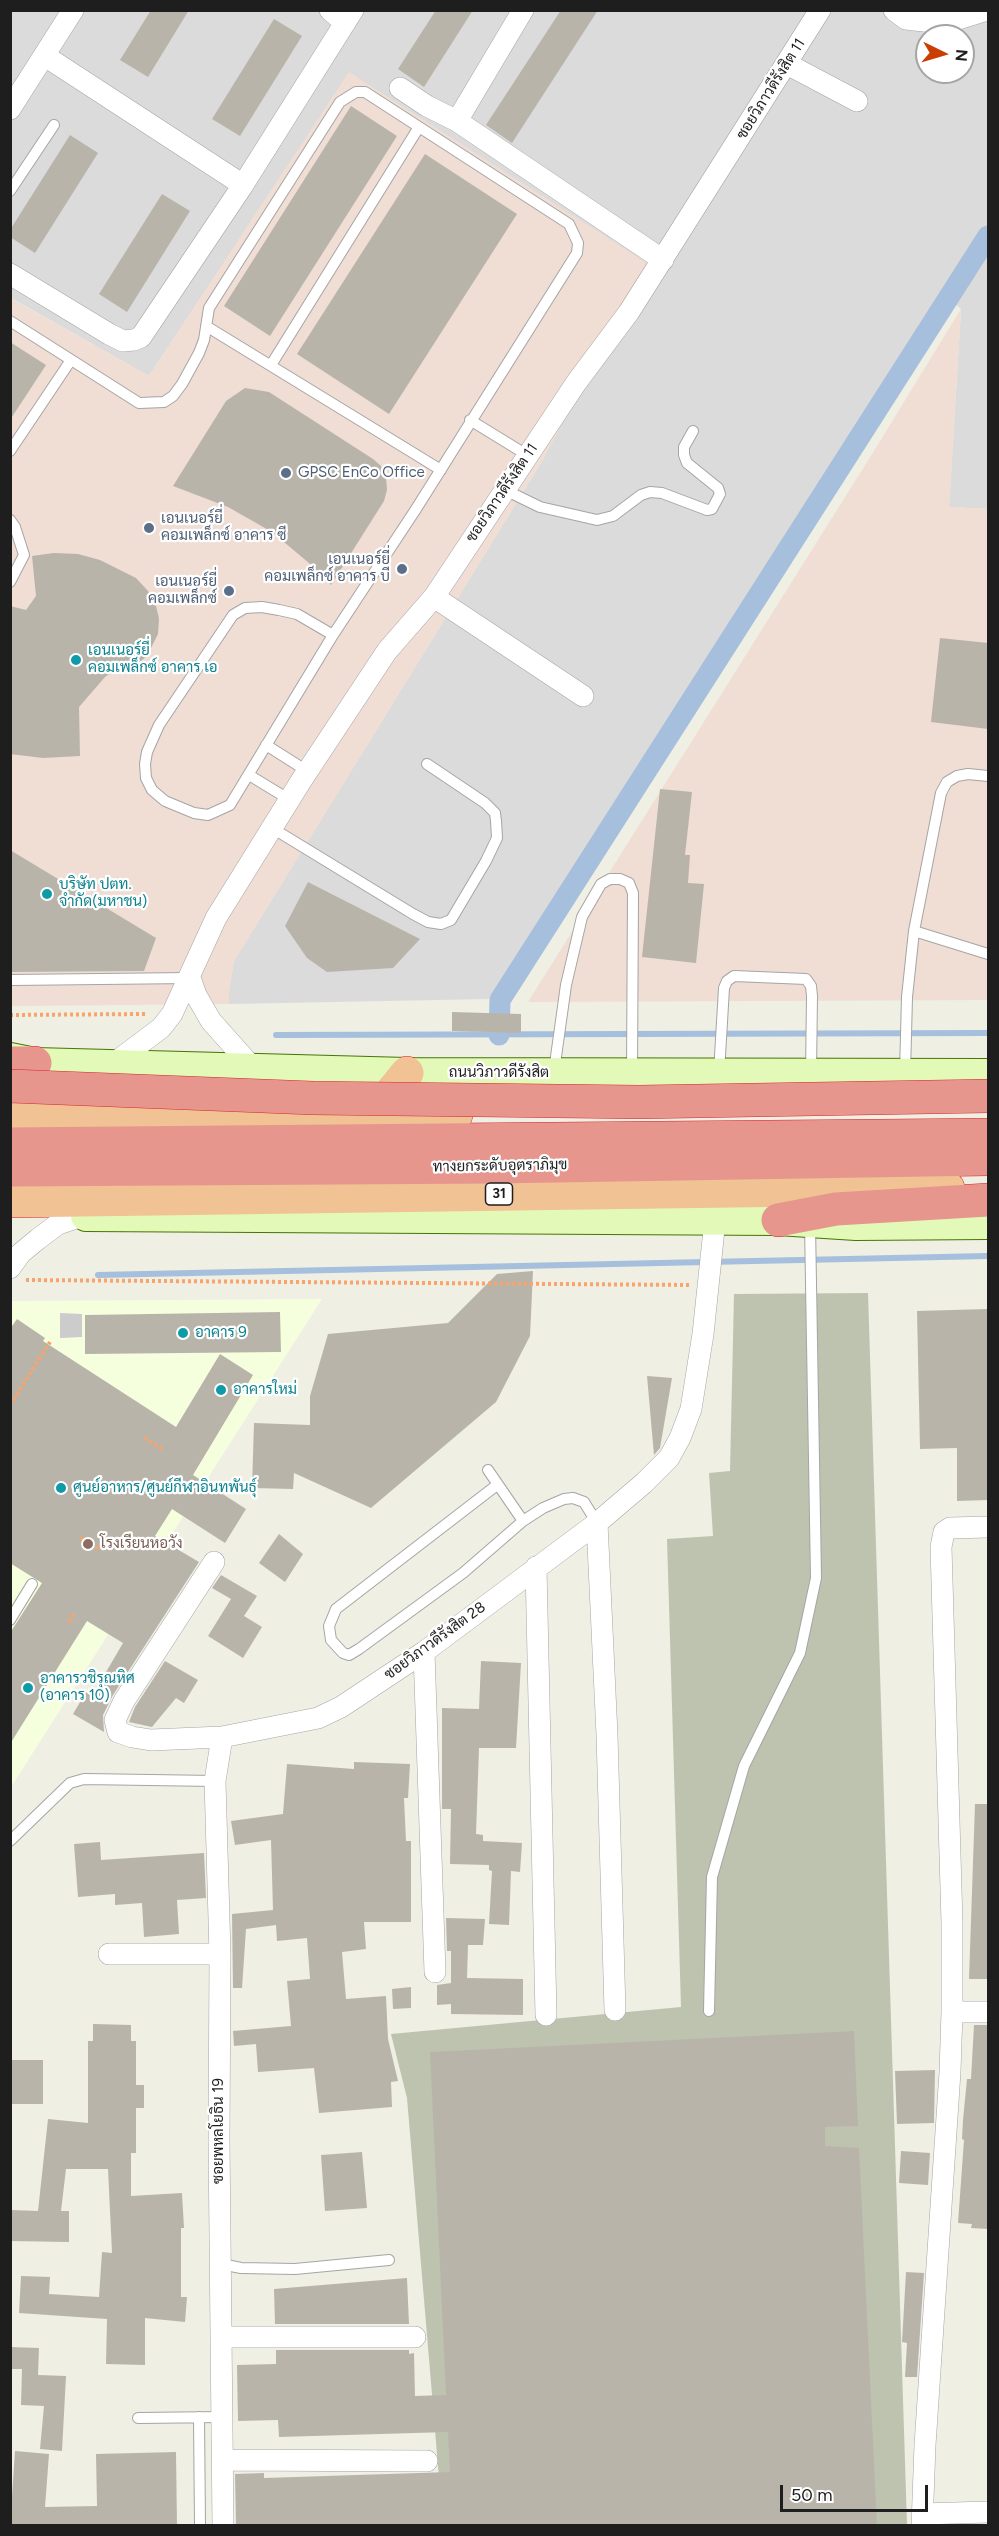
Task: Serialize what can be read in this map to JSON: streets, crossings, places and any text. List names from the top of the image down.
{
  "streets": {
    "highway": ["ทางยกระดับอุตราภิมุข", "31"],
    "main road": ["ถนนวิภาวดีรังสิต"],
    "street": ["ซอยวิภาวดีรังสิต 11", "ซอยวิภาวดีรังสิต 28", "ซอยพหลโยธิน 19"]
  },
  "crossings": [
    ["ซอยวิภาวดีรังสิต 11", "ถนนวิภาวดีรังสิต"],
    ["31", "ซอยวิภาวดีรังสิต 28"],
    ["ซอยวิภาวดีรังสิต 28", "ซอยพหลโยธิน 19"]
  ],
  "places": [
    "GPSC EnCo Office",
    "เอนเนอร์ยี่ คอมเพล็กซ์ อาคาร ซี",
    "เอนเนอร์ยี่ คอมเพล็กซ์ อาคาร บี",
    "เอนเนอร์ยี่ คอมเพล็กซ์",
    "เอนเนอร์ยี่ คอมเพล็กซ์ อาคาร เอ",
    "บริษัท ปตท. จำกัด(มหาชน)",
    "อาคาร 9",
    "อาคารใหม่",
    "ศูนย์อาหาร/ศูนย์กีฬาอินทพันธุ์",
    "โรงเรียนหอวัง",
    "อาคารวชิรุณหิศ (อาคาร 10)"
  ],
  "scale_bar": "50 m",
  "north": "right"
}
